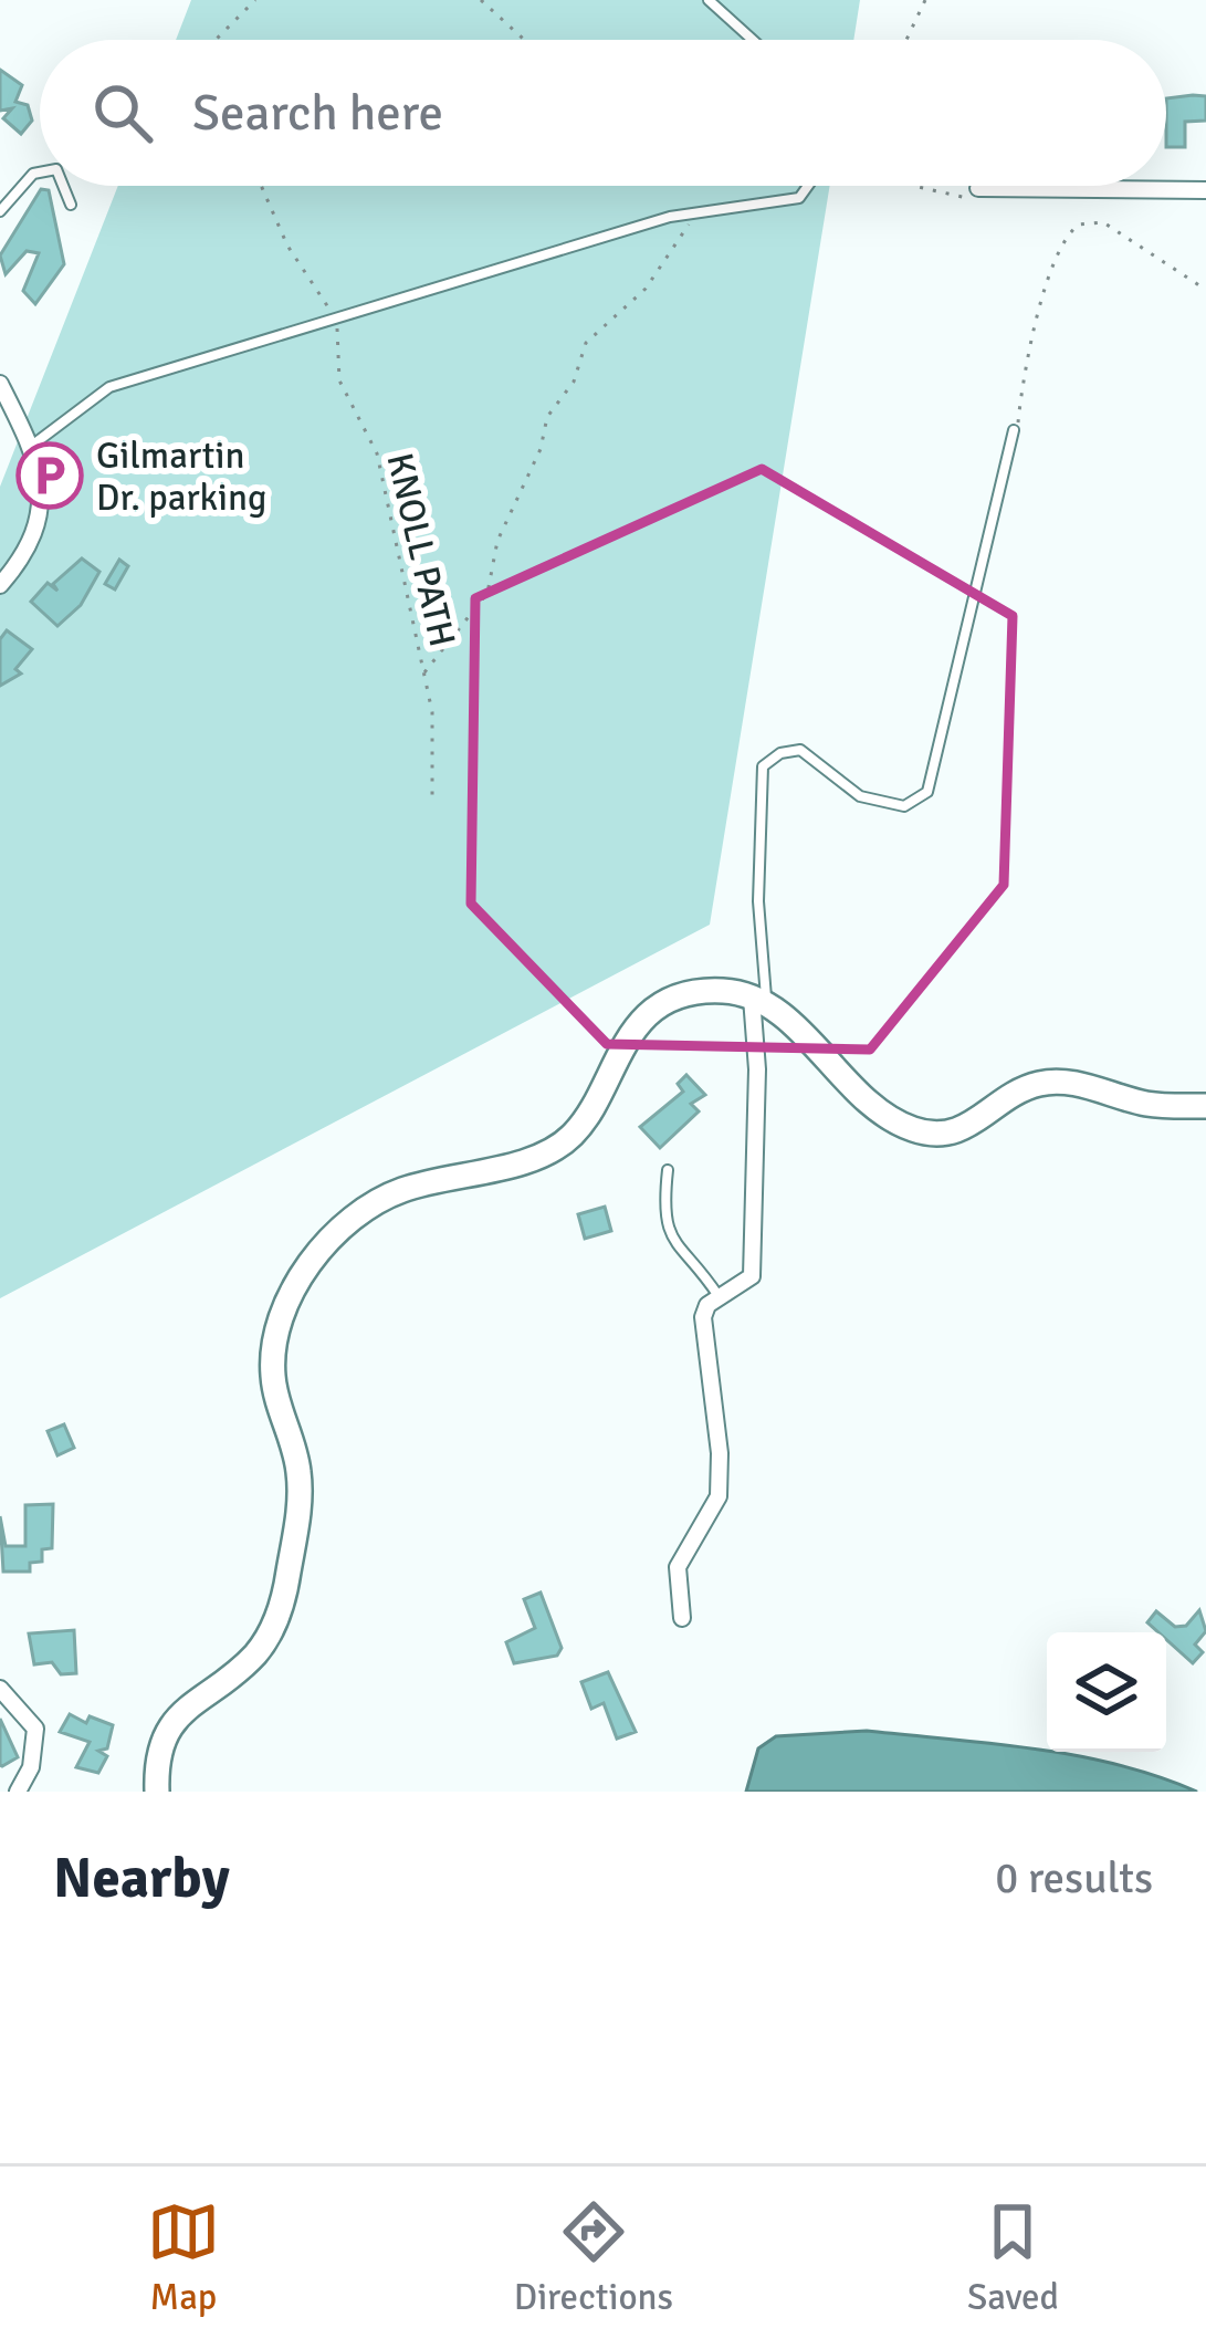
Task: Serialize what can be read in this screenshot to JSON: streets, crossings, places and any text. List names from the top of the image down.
{
  "streets": {
    "path": ["KNOLL PATH"]
  },
  "places": {
    "parking": ["Gilmartin Dr. parking"]
  },
  "page": {
    "search": "Search here",
    "heading": ["Nearby", "0 results"],
    "nav": ["Map", "Directions", "Saved"]
  }
}
